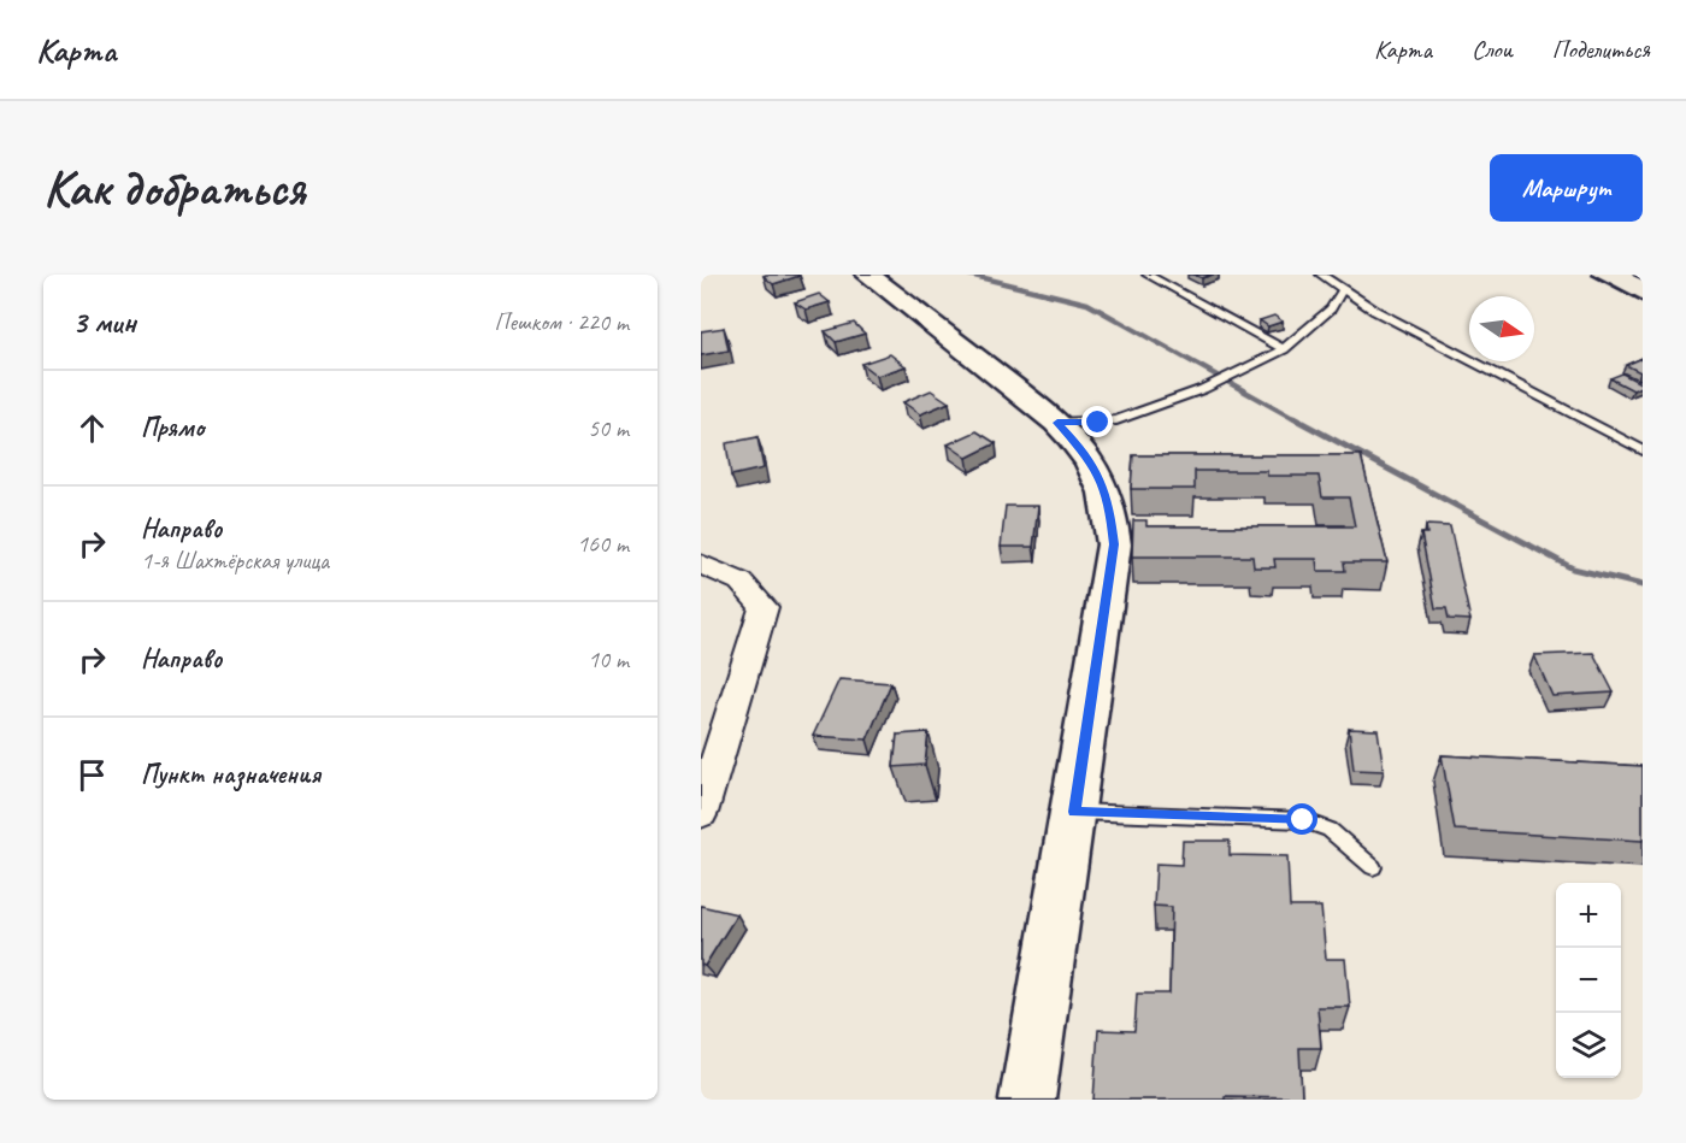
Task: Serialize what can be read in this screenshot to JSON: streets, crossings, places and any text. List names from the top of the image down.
{
  "north": "right",
  "page": {
    "header": "Карта",
    "nav": ["Карта", "Слои", "Поделиться"],
    "buttons": "Маршрут",
    "title": "Как добраться",
    "heading": ["3 мин", "Пешком · 220 m"],
    "list": [
      ["Прямо", "50 m"],
      ["Направо", "1-я Шахтёрская улица", "160 m"],
      ["Направо", "10 m"],
      "Пункт назначения"
    ],
    "map_buttons": ["+", "−"]
  }
}
